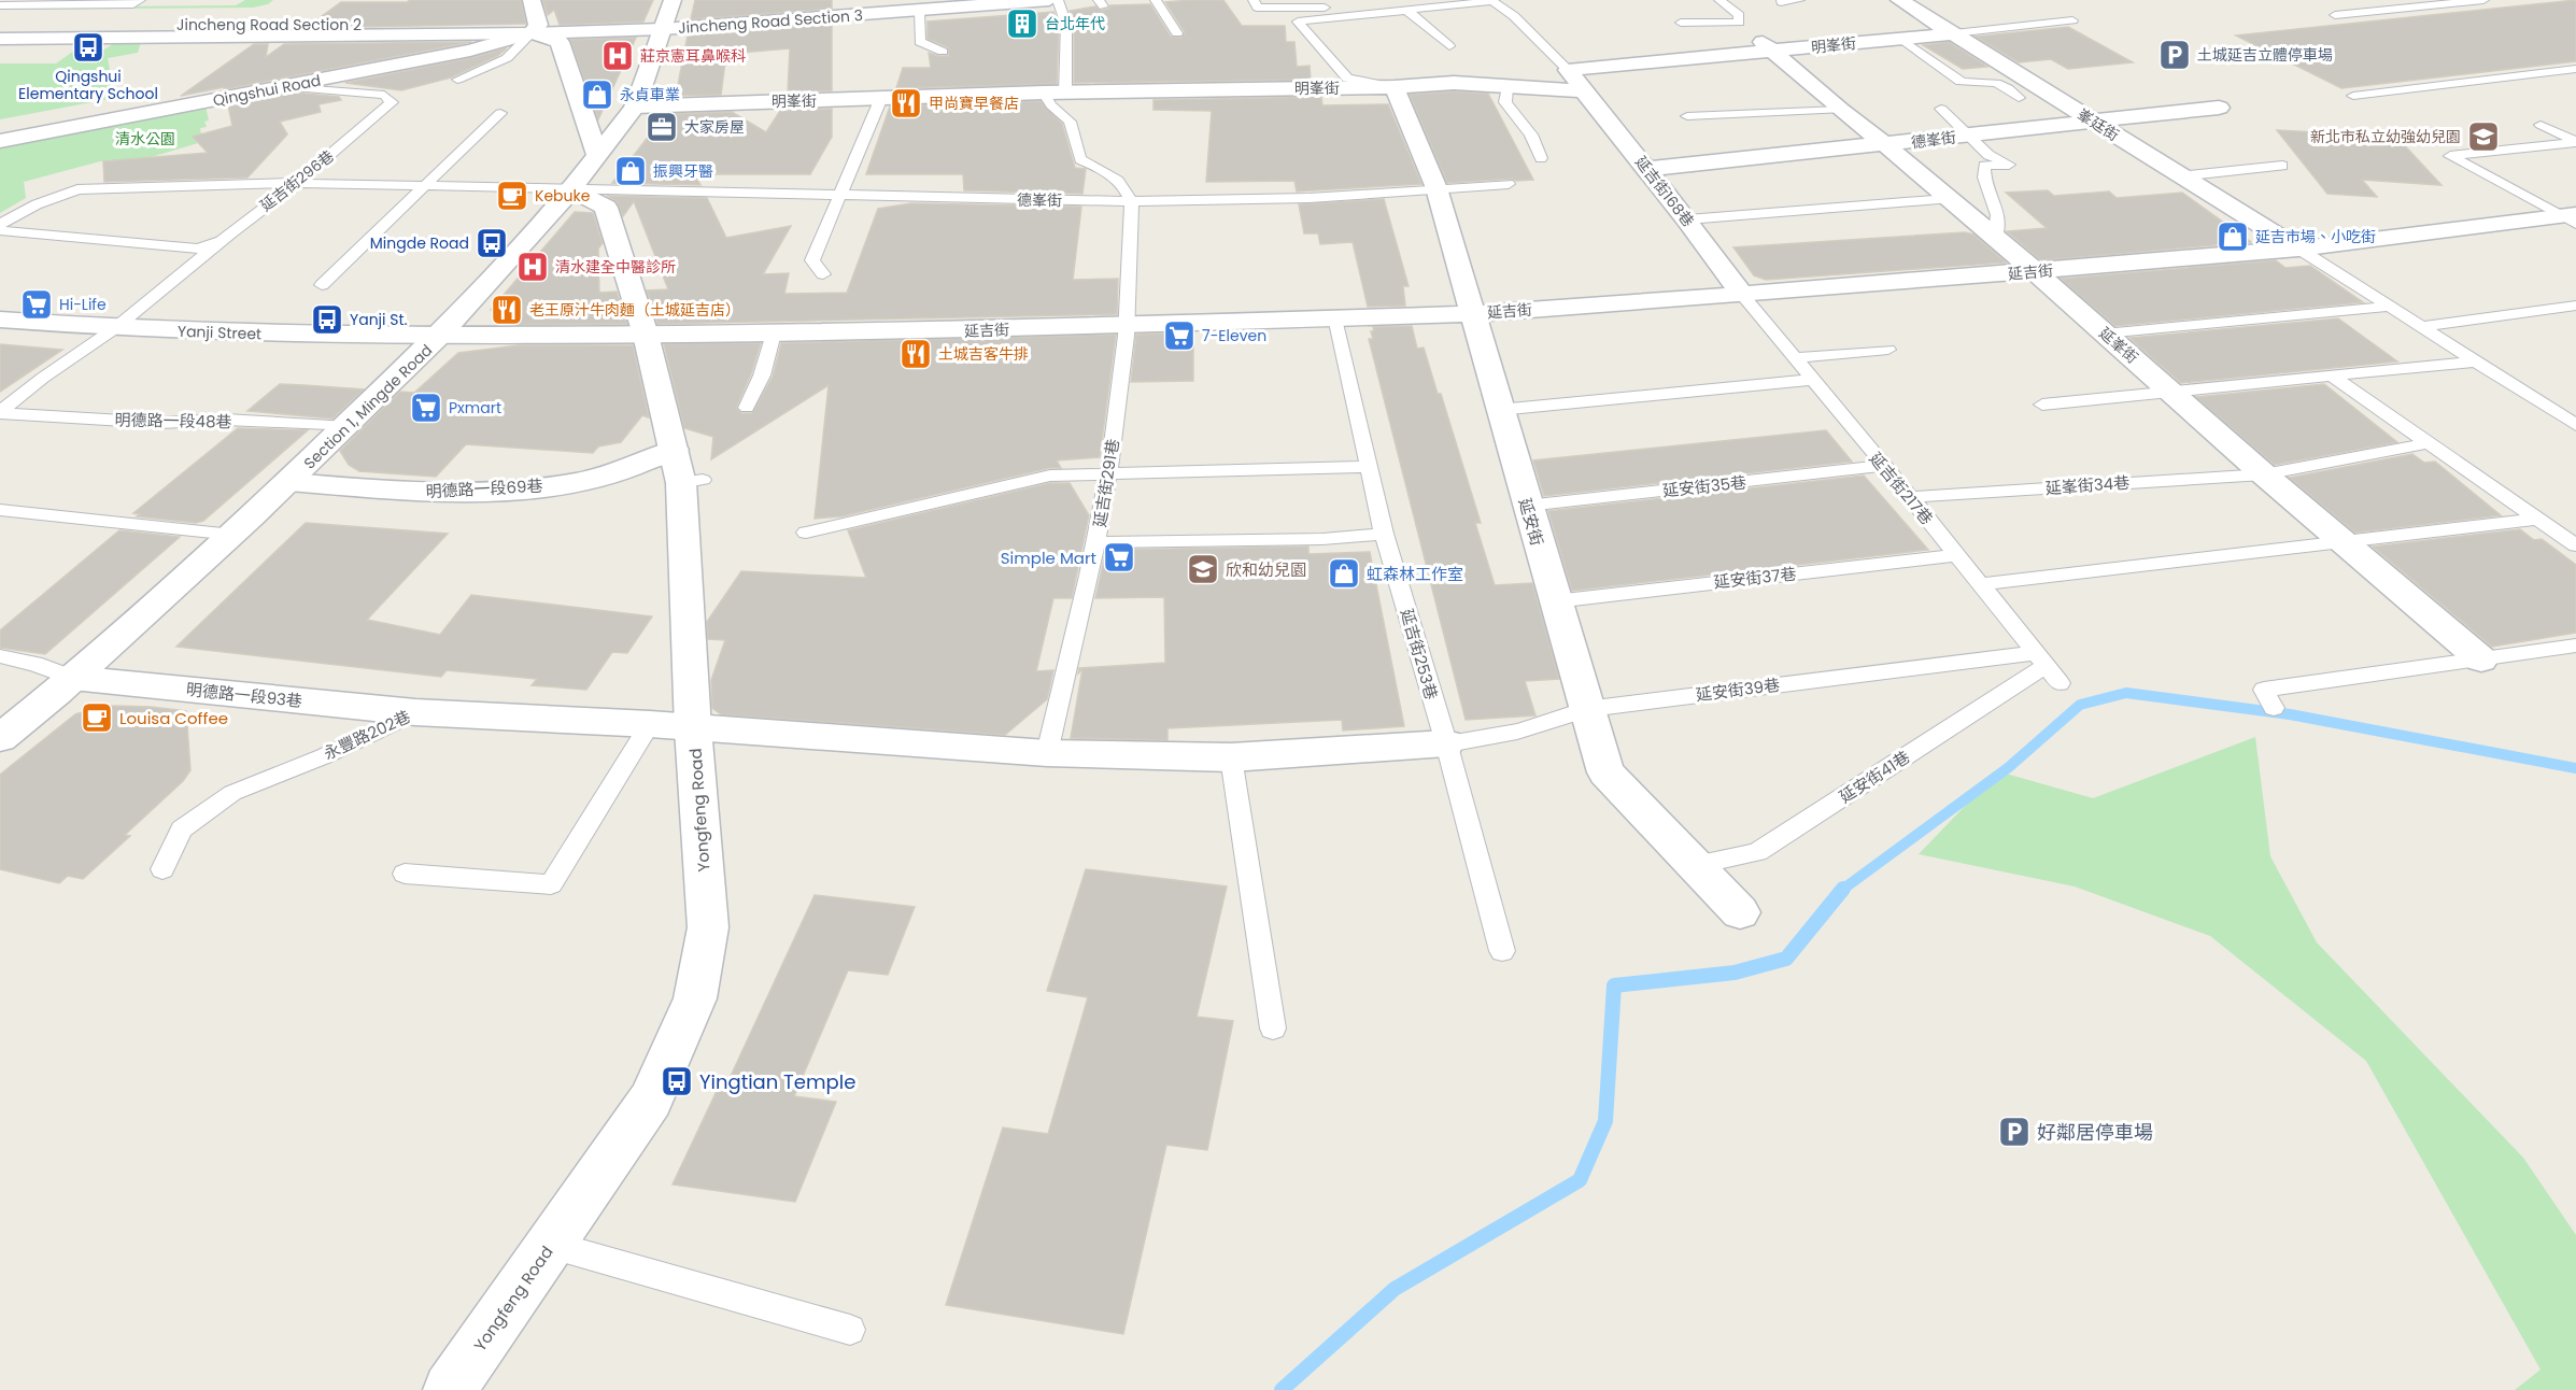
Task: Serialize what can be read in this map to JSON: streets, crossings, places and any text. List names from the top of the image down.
{
  "streets": {
    "street": [
      "Jincheng Road Section 3",
      "Jincheng Road Section 2",
      "明峯街",
      "Qingshui Road",
      "峯廷街",
      "德峯街",
      "延吉街168巷",
      "延吉街",
      "Yanji Street",
      "延峯街",
      "Section 1, Mingde Road",
      "明德路一段69巷",
      "延安街",
      "明德路一段93巷",
      "永豐路202巷",
      "Yongfeng Road"
    ],
    "lane": [
      "延吉街296巷",
      "明德路一段48巷",
      "延吉街291巷",
      "延峯街34巷",
      "延安街35巷",
      "延吉街217巷",
      "延安街37巷",
      "延吉街253巷",
      "延安街39巷",
      "延安街41巷"
    ]
  },
  "crossings": [
    ["Jincheng Road Section 3", "Jincheng Road Section 2"],
    ["Jincheng Road Section 3", "Qingshui Road"],
    ["Jincheng Road Section 3", "Section 1, Mingde Road"],
    ["Jincheng Road Section 2", "Qingshui Road"],
    ["明峯街", "峯廷街"],
    ["明峯街", "延吉街168巷"],
    ["明峯街", "延峯街"],
    ["明峯街", "Section 1, Mingde Road"],
    ["明峯街", "延安街"],
    ["Qingshui Road", "延吉街296巷"],
    ["峯廷街", "德峯街"],
    ["峯廷街", "延吉街"],
    ["德峯街", "延吉街296巷"],
    ["德峯街", "延吉街168巷"],
    ["德峯街", "延峯街"],
    ["德峯街", "Section 1, Mingde Road"],
    ["德峯街", "延吉街291巷"],
    ["德峯街", "延安街"],
    ["德峯街", "Yongfeng Road"],
    ["延吉街296巷", "Yanji Street"],
    ["延吉街296巷", "明德路一段48巷"],
    ["延吉街168巷", "延吉街"],
    ["延吉街168巷", "延吉街217巷"],
    ["延吉街", "Yanji Street"],
    ["延吉街", "延峯街"],
    ["延吉街", "Section 1, Mingde Road"],
    ["延吉街", "延吉街291巷"],
    ["延吉街", "延吉街217巷"],
    ["延吉街", "延安街"],
    ["延吉街", "延吉街253巷"],
    ["延吉街", "Yongfeng Road"],
    ["Yanji Street", "Section 1, Mingde Road"],
    ["延峯街", "延峯街34巷"],
    ["Section 1, Mingde Road", "明德路一段48巷"],
    ["Section 1, Mingde Road", "明德路一段69巷"],
    ["Section 1, Mingde Road", "明德路一段93巷"],
    ["Section 1, Mingde Road", "Yongfeng Road"],
    ["延吉街291巷", "永豐路202巷"],
    ["延峯街34巷", "延吉街217巷"],
    ["延安街35巷", "延吉街217巷"],
    ["延安街35巷", "延安街"],
    ["明德路一段69巷", "Yongfeng Road"],
    ["延吉街217巷", "延安街37巷"],
    ["延吉街217巷", "延安街39巷"],
    ["延吉街217巷", "延安街41巷"],
    ["延安街", "延安街37巷"],
    ["延安街", "延安街39巷"],
    ["延安街", "延安街41巷"],
    ["延吉街253巷", "延安街39巷"],
    ["延吉街253巷", "永豐路202巷"],
    ["延安街39巷", "永豐路202巷"],
    ["延安街39巷", "延安街41巷"],
    ["明德路一段93巷", "永豐路202巷"],
    ["永豐路202巷", "Yongfeng Road"]
  ],
  "parks": ["清水公園"],
  "places": {
    "building": ["台北年代"],
    "bus stop": [
      "Qingshui Elementary School",
      "Mingde Road",
      "Yanji St.",
      "Yingtian Temple"
    ],
    "parking": ["土城延吉立體停車場", "好鄰居停車場"],
    "hospital": ["莊京憲耳鼻喉科", "清水建全中醫診所"],
    "shop": [
      "永貞車業",
      "振興牙醫",
      "延吉市場、小吃街",
      "虹森林工作室"
    ],
    "restaurant": ["甲尚寶早餐店", "老王原汁牛肉麵（土城延吉店）", "土城吉客牛排"],
    "office": ["大家房屋"],
    "school or university": ["新北市私立幼強幼兒園", "欣和幼兒園"],
    "cafe": ["Kebuke", "Louisa Coffee"],
    "supermarket": [
      "Hi-Life",
      "7-Eleven",
      "Pxmart",
      "Simple Mart"
    ]
  }
}
